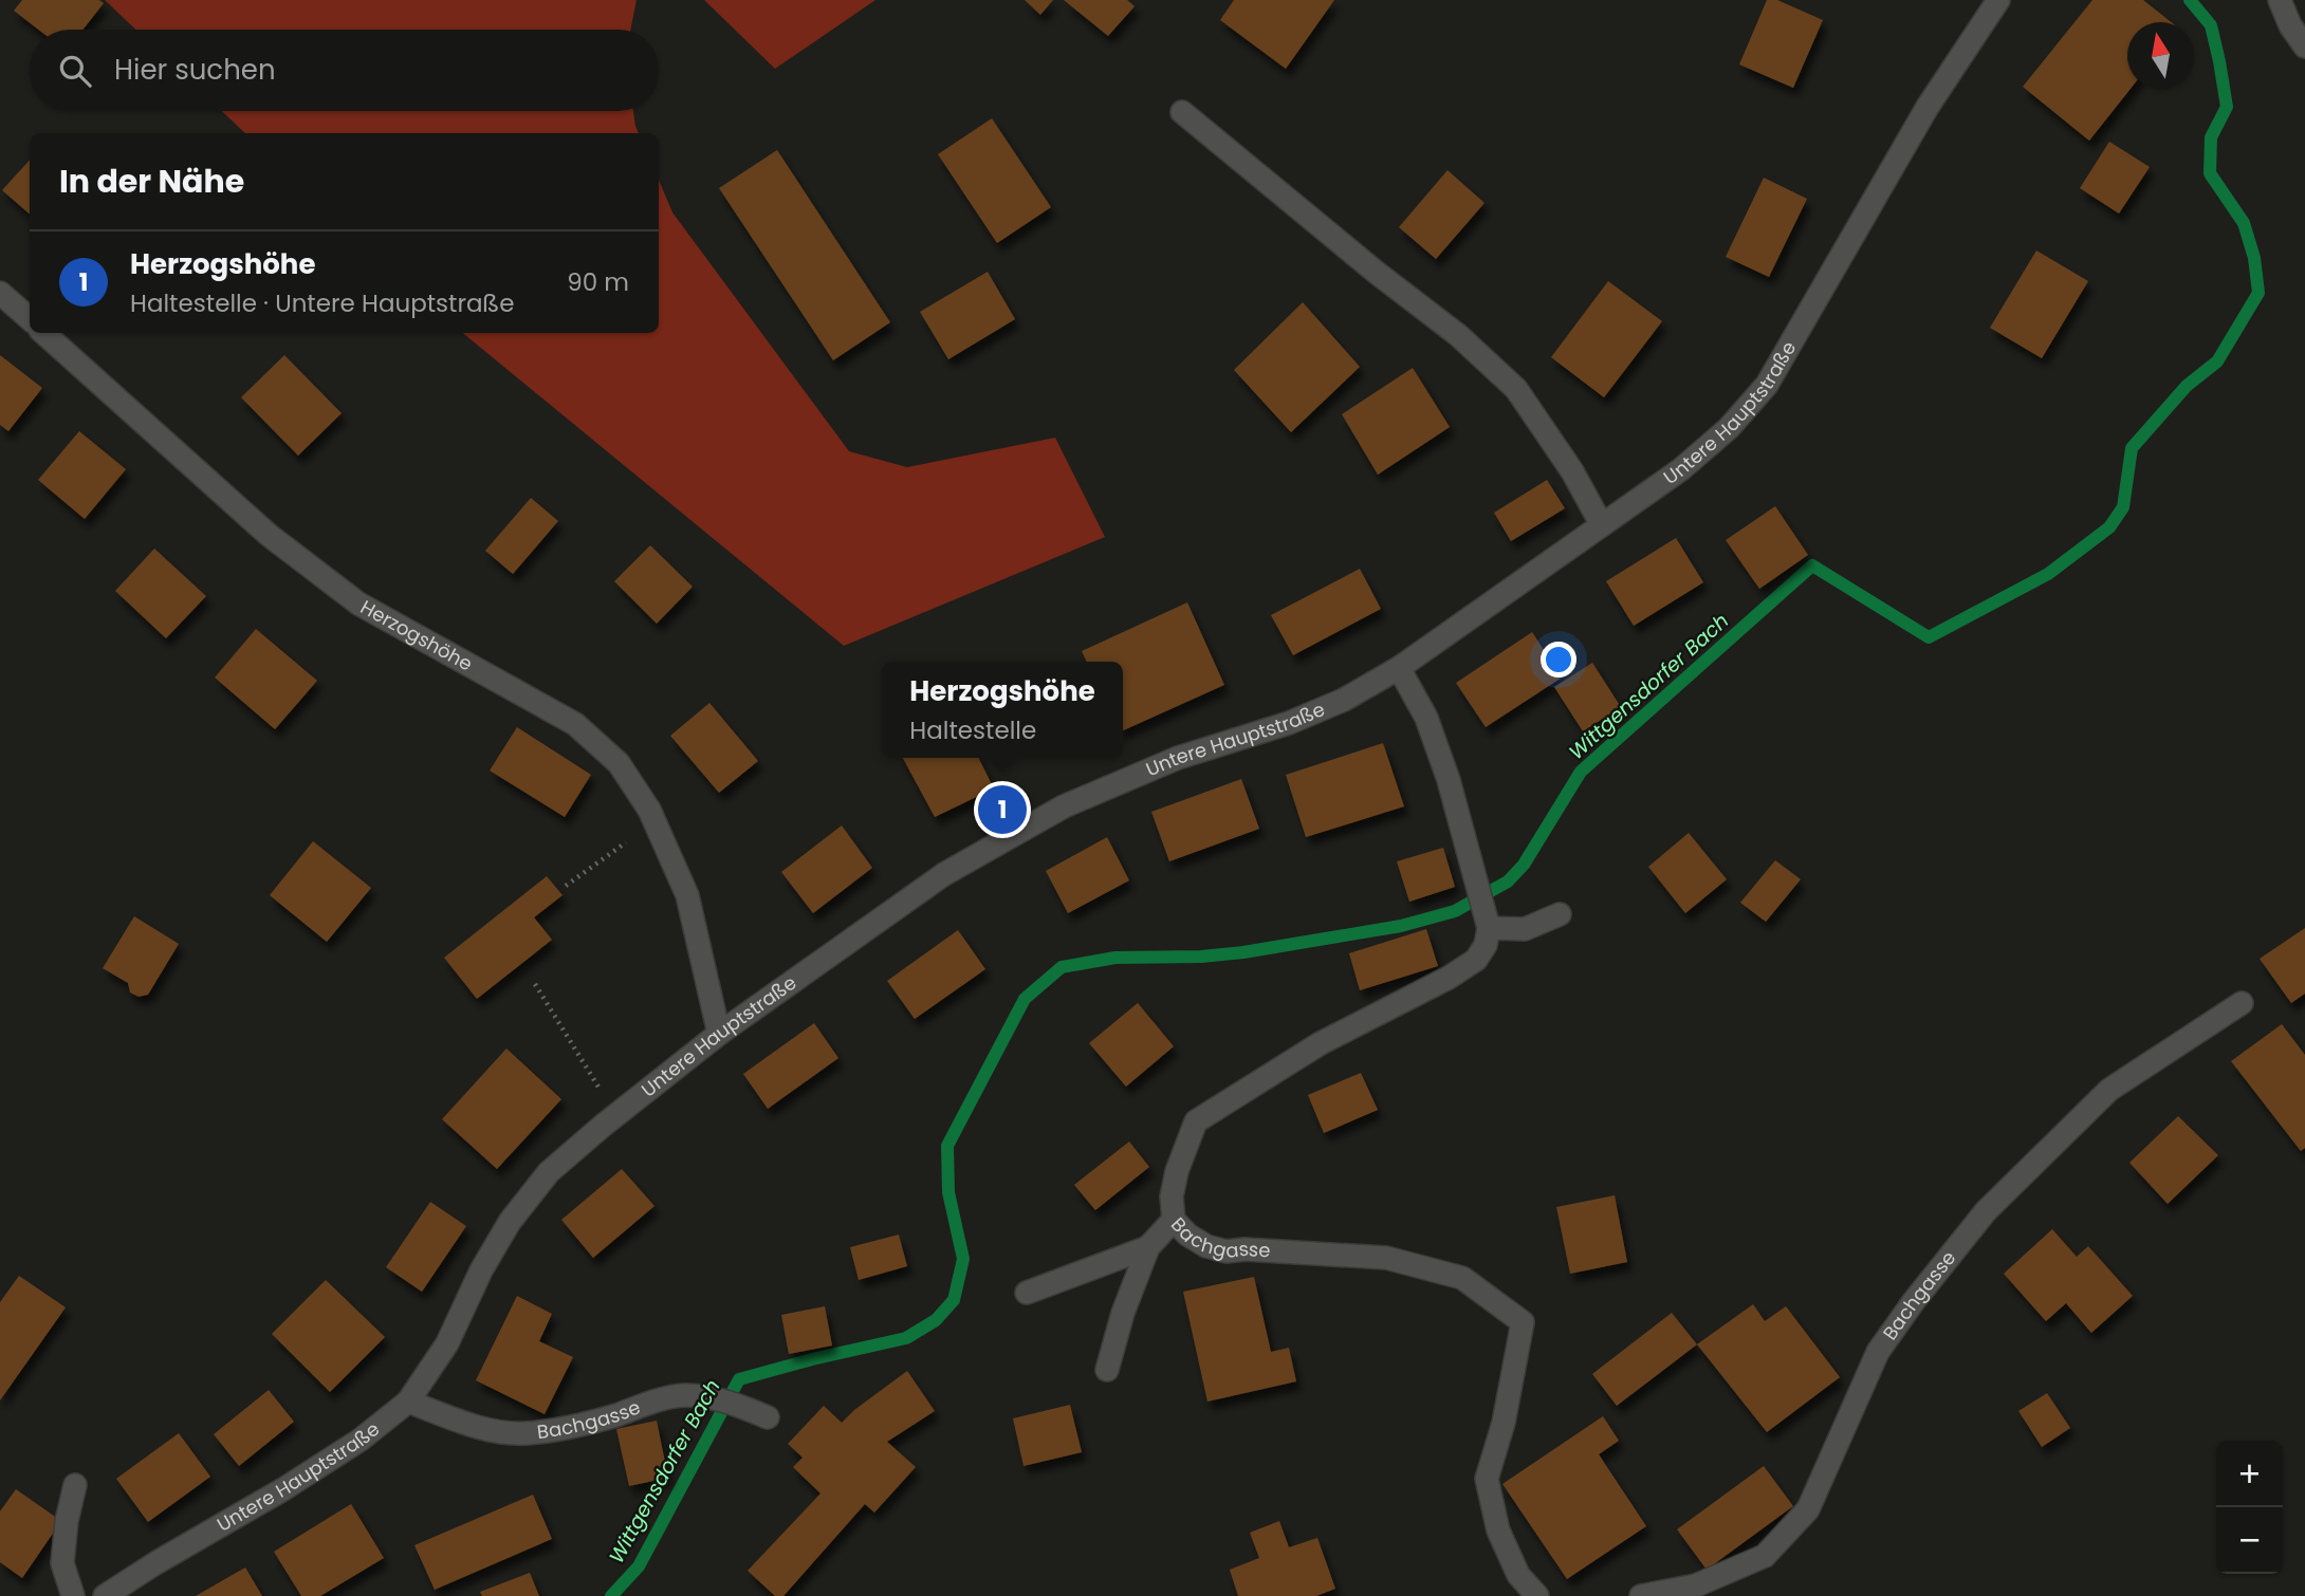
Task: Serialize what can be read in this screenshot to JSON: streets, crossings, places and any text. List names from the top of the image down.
{
  "streets": {
    "street": ["Untere Hauptstraße", "Herzogshöhe", "Bachgasse"]
  },
  "crossings": [
    ["Untere Hauptstraße", "Herzogshöhe"],
    ["Untere Hauptstraße", "Bachgasse"]
  ],
  "water": ["Wittgensdorfer Bach"],
  "north": "top",
  "page": {
    "search": "Hier suchen",
    "heading": "In der Nähe",
    "list": [
      {
        "mark": "1",
        "name": "Herzogshöhe",
        "note": "Haltestelle · Untere Hauptstraße",
        "value": "90 m"
      }
    ],
    "popup": ["Herzogshöhe", "Haltestelle"],
    "pins": "1",
    "map_buttons": ["+", "−"]
  }
}
